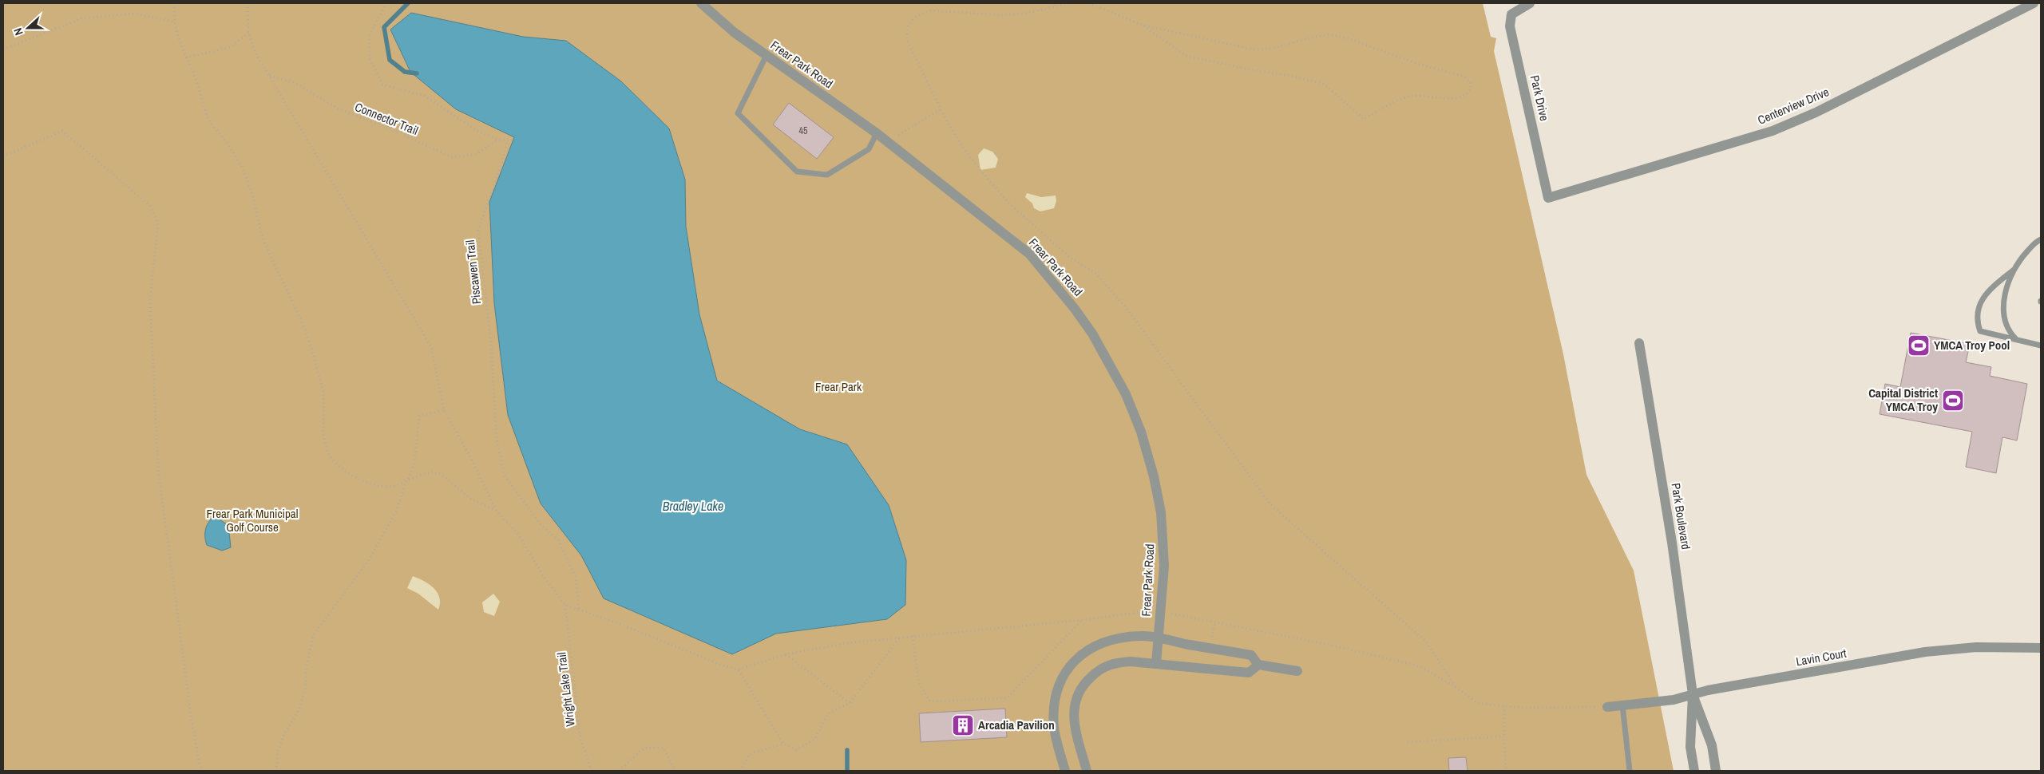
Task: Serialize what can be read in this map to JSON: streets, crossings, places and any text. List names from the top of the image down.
{
  "streets": {
    "street": [
      "Frear Park Road",
      "Park Drive",
      "Centerview Drive",
      "Park Boulevard",
      "Lavin Court"
    ],
    "path": ["Connector Trail", "Piscawen Trail", "Wright Lake Trail"]
  },
  "crossings": [
    ["Park Drive", "Centerview Drive"],
    ["Connector Trail", "Piscawen Trail"],
    ["Park Boulevard", "Lavin Court"]
  ],
  "water": ["Bradley Lake"],
  "parks": ["Frear Park", "Frear Park Municipal Golf Course"],
  "places": {
    "sports": ["YMCA Troy Pool", "Capital District YMCA Troy"],
    "building": ["Arcadia Pavilion"]
  },
  "house_numbers": ["45"],
  "north": "left"
}
